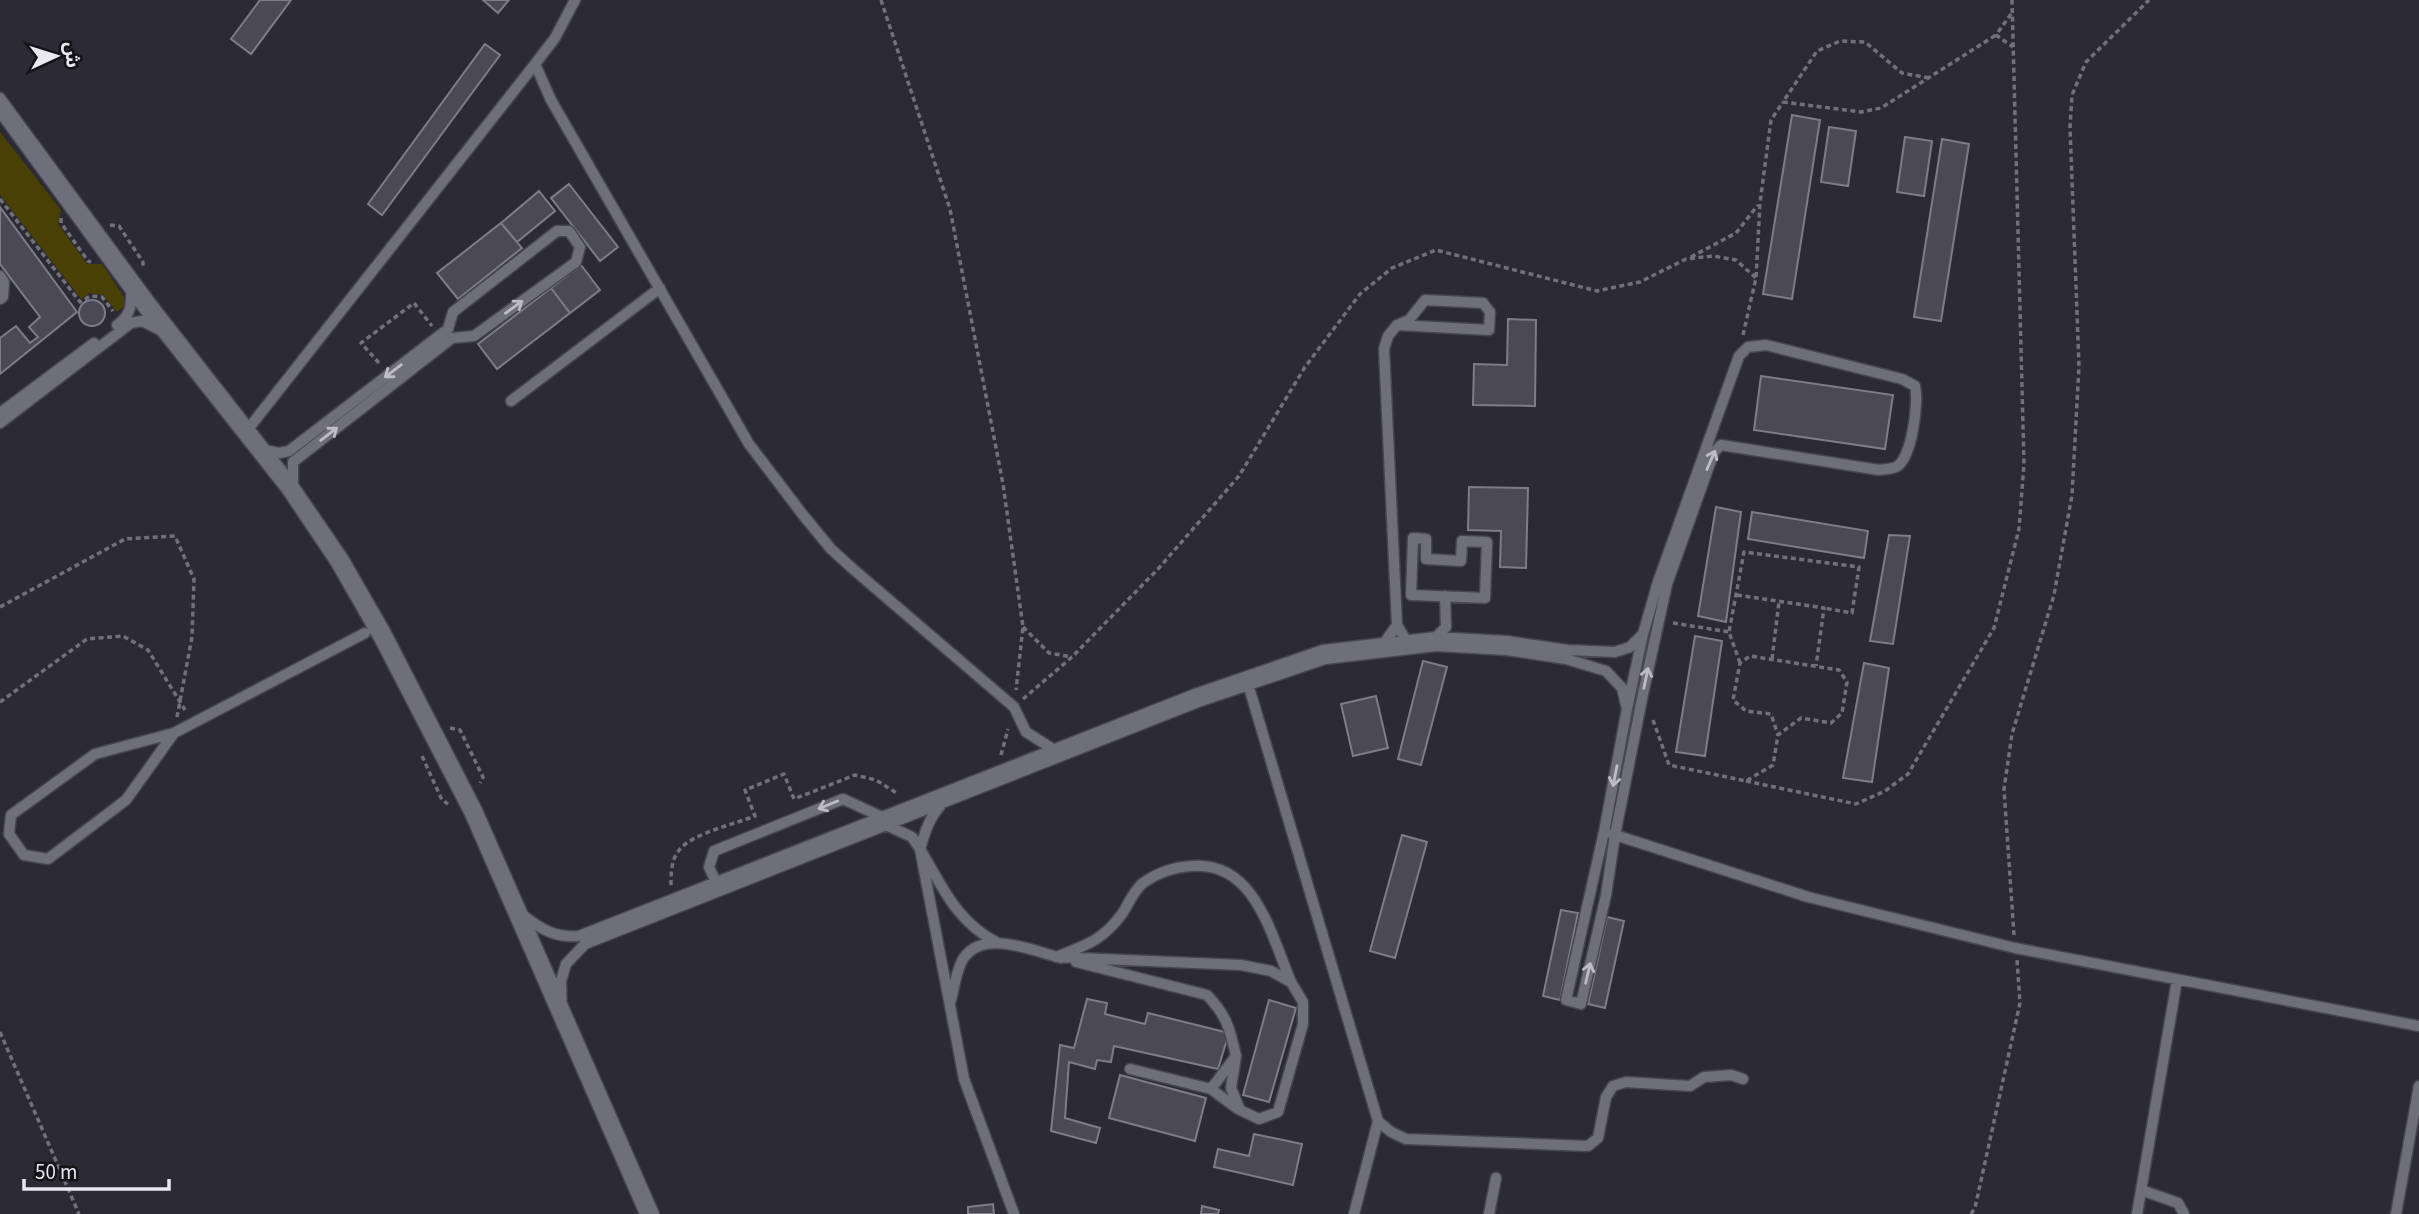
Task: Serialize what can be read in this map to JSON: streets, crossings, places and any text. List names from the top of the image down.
{
  "scale_bar": "50 m",
  "north": "right"
}
